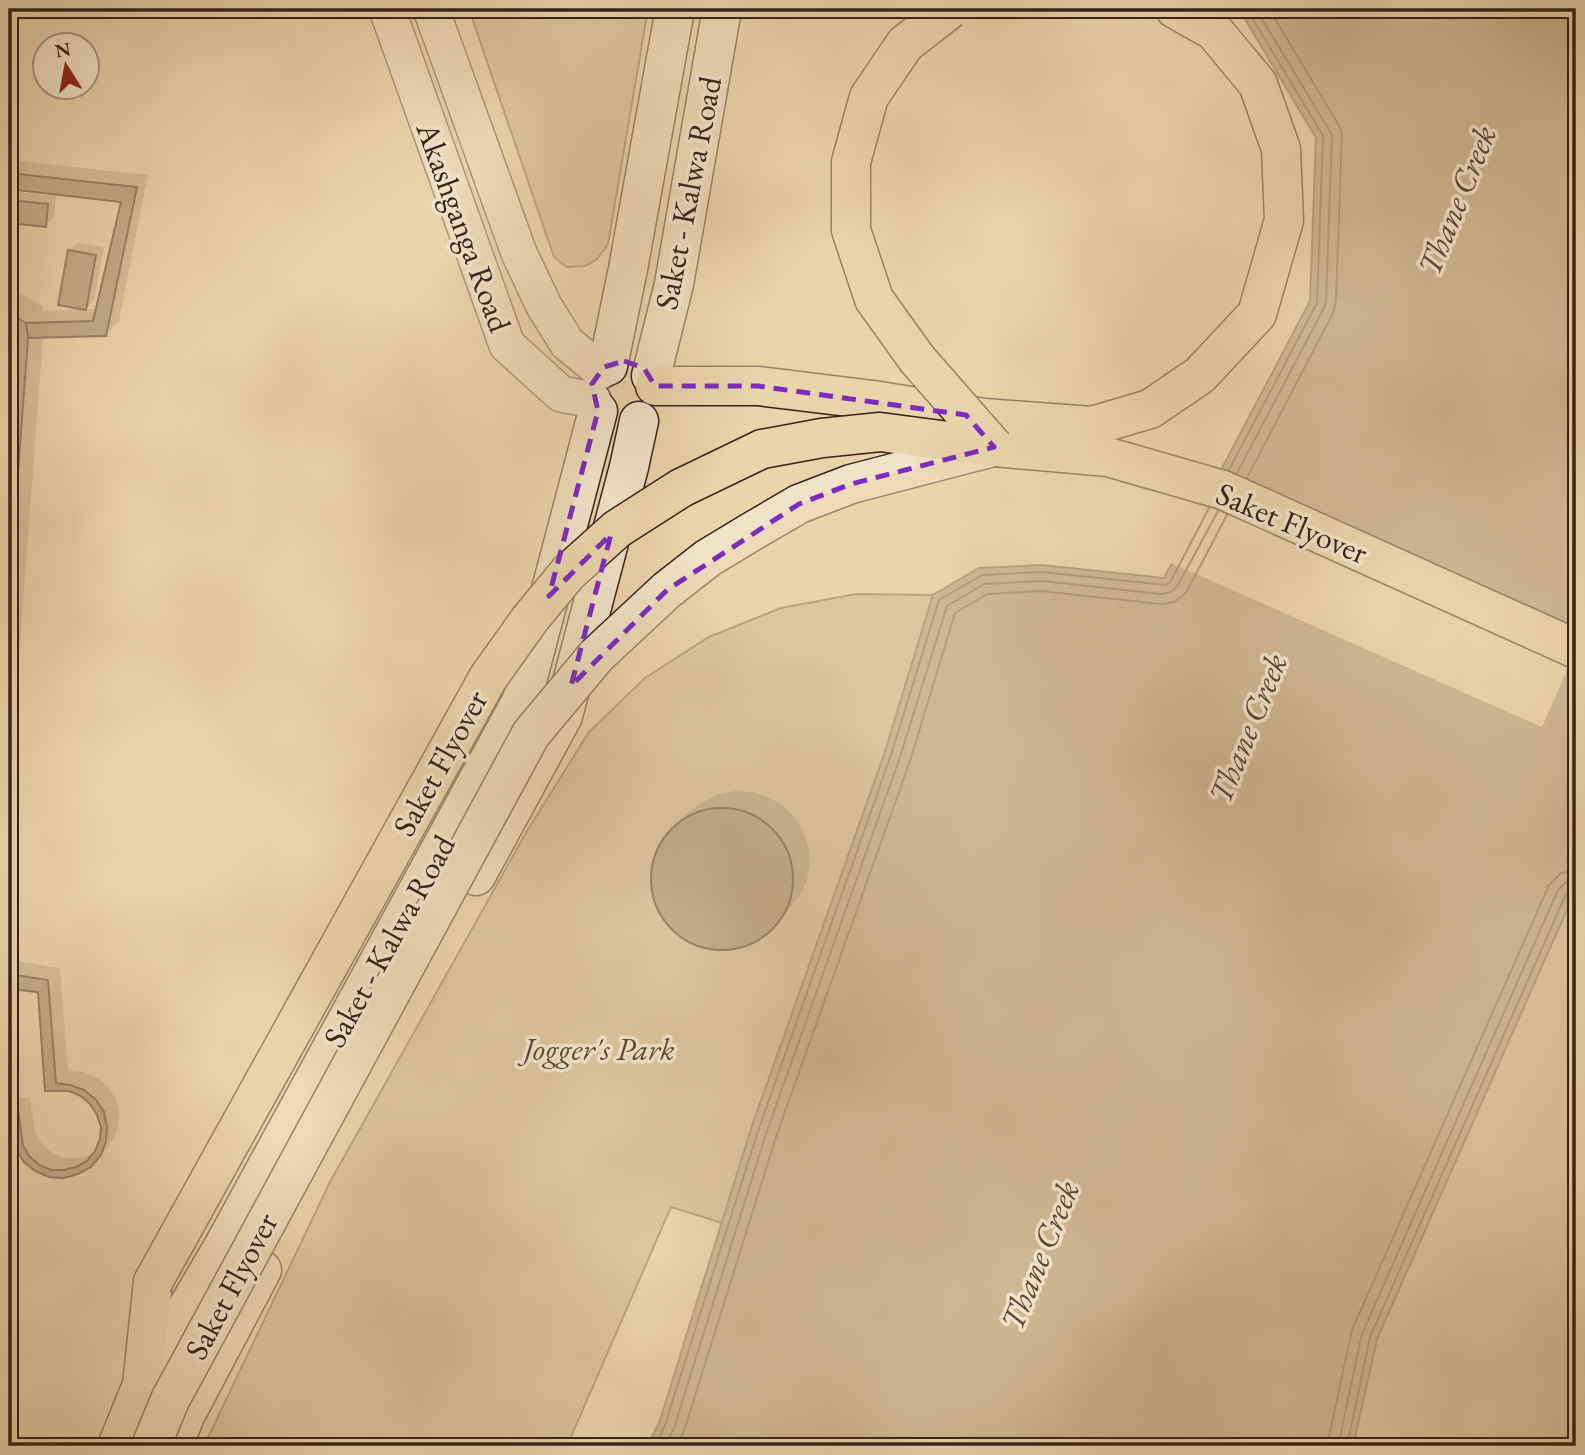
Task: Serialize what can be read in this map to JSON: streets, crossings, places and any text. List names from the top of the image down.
{
  "streets": {
    "main road": ["Saket - Kalwa Road", "Saket Flyover"],
    "street": ["Akashganga Road"]
  },
  "crossings": [
    ["Saket - Kalwa Road", "Akashganga Road"],
    ["Saket - Kalwa Road", "Saket Flyover"]
  ],
  "water": ["Thane Creek"],
  "parks": ["Jogger's Park"],
  "north": "top"
}
